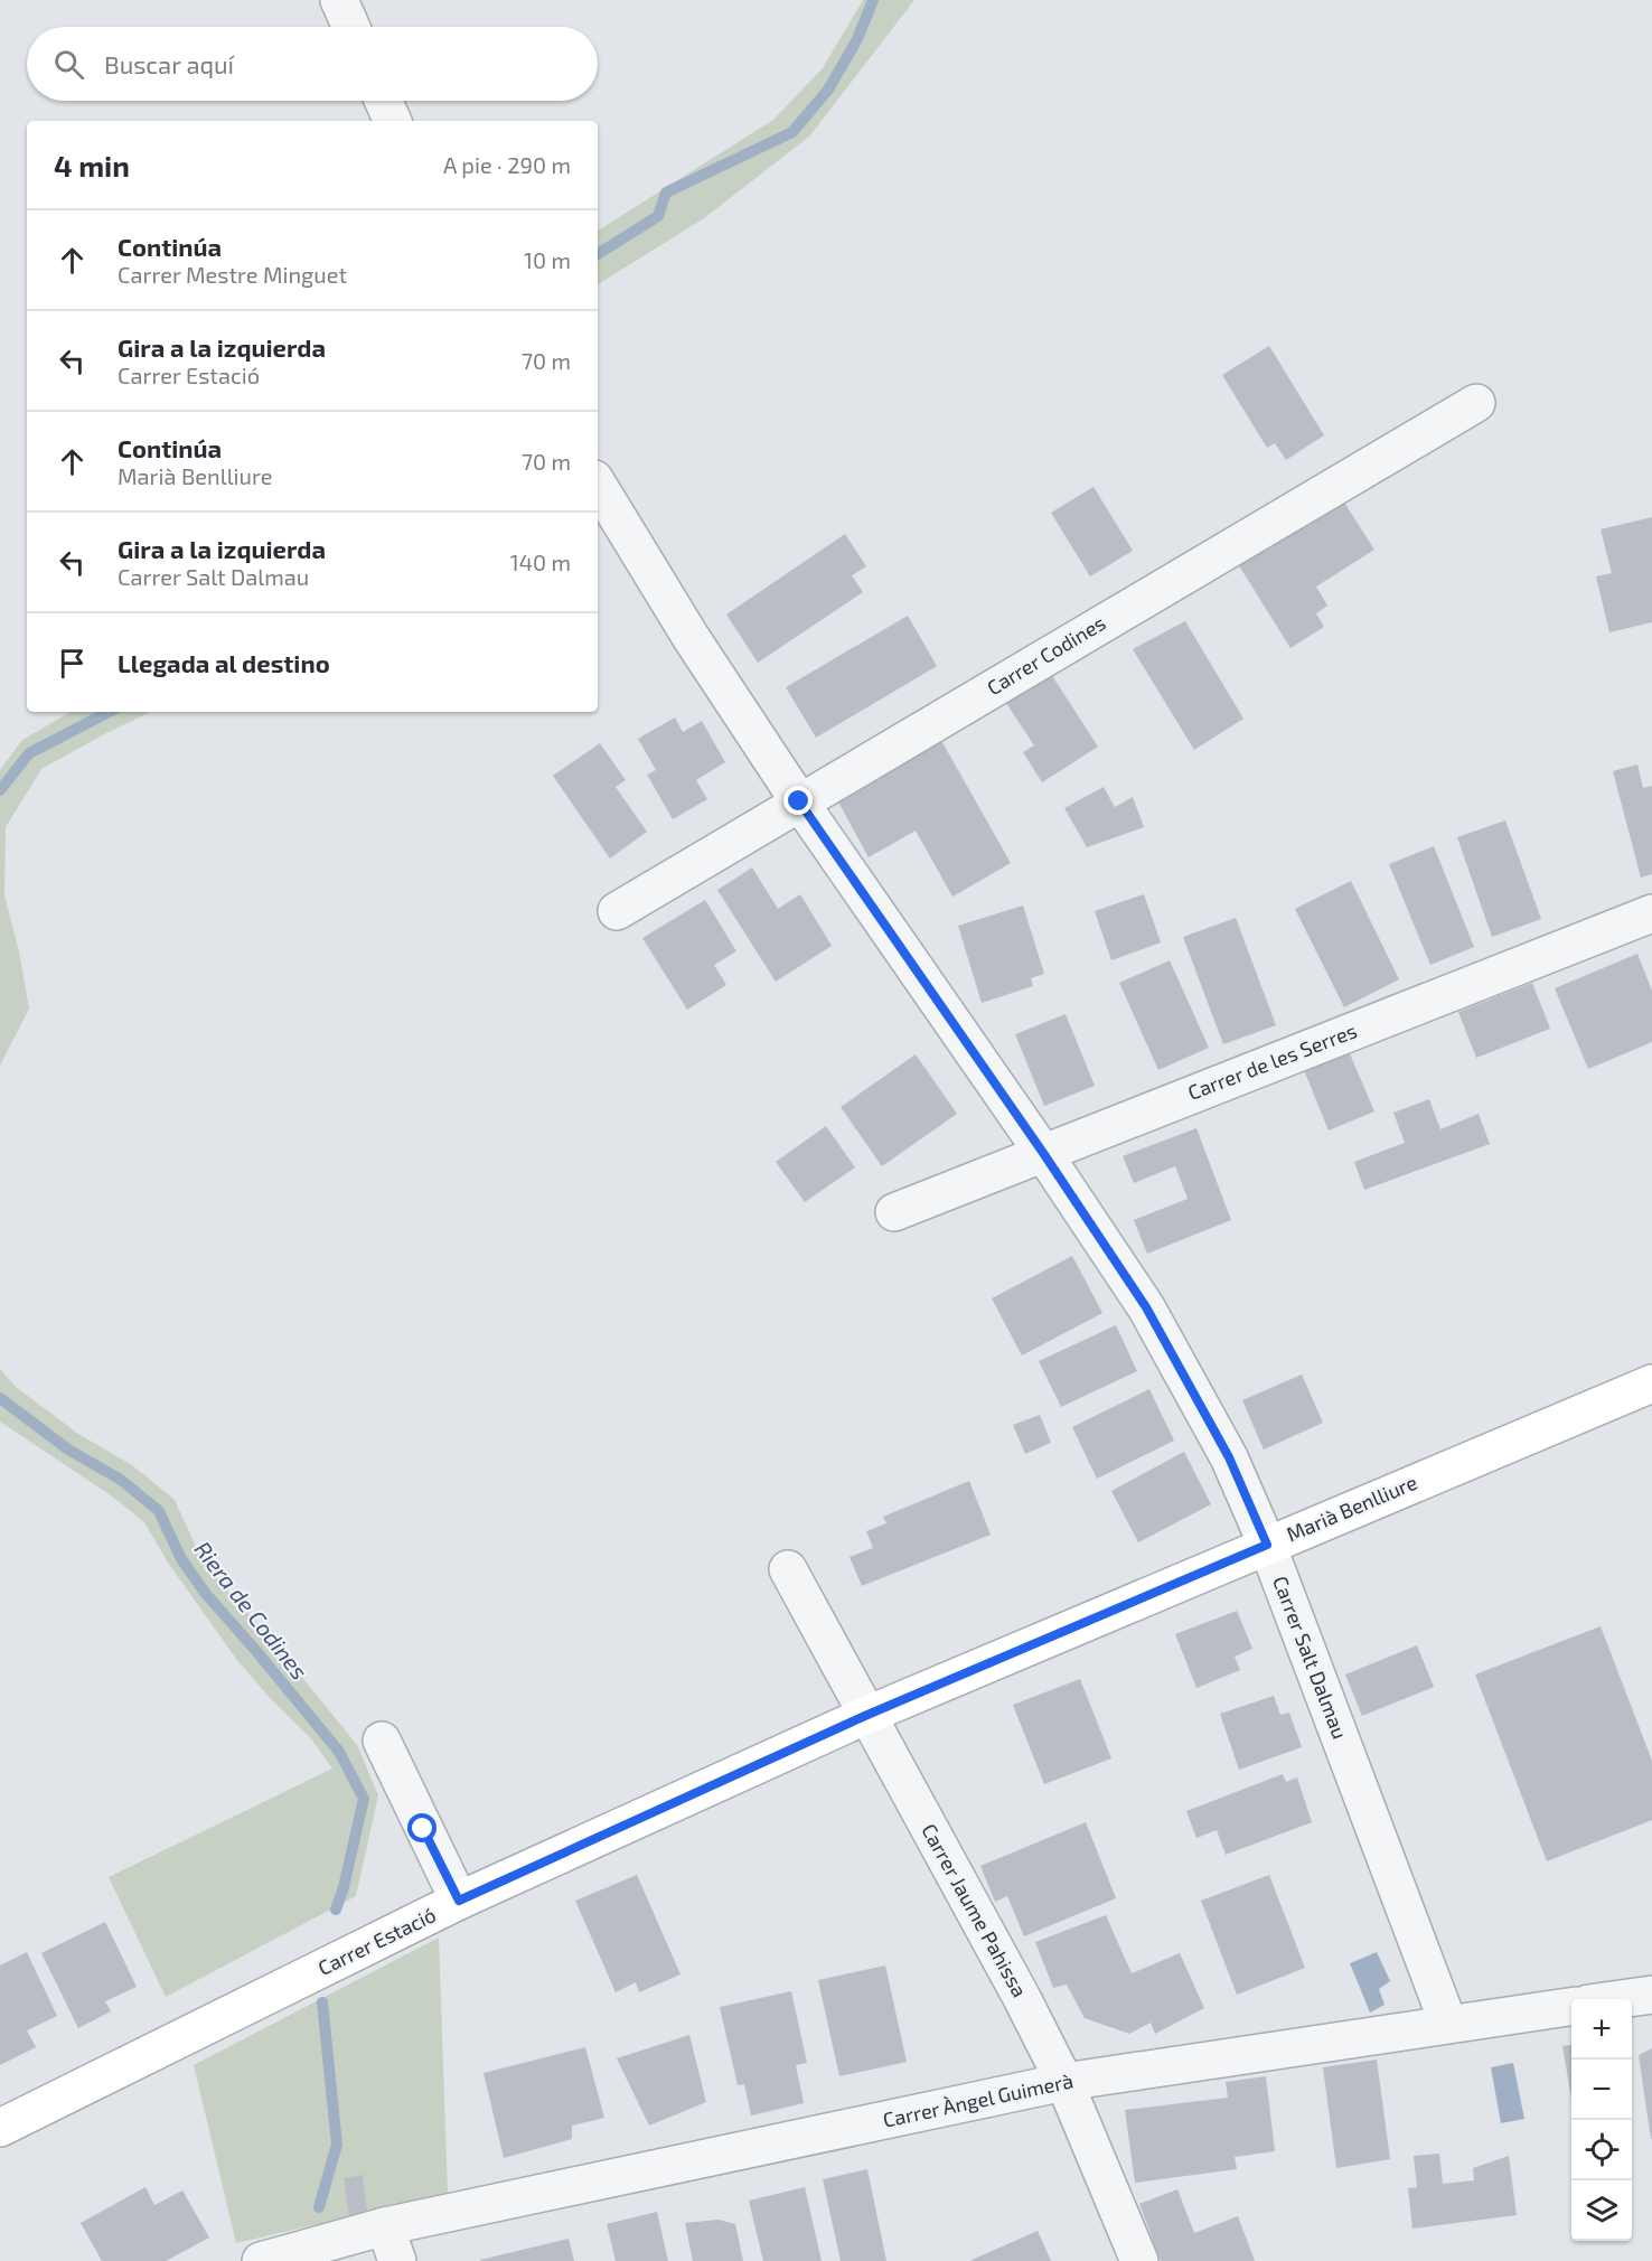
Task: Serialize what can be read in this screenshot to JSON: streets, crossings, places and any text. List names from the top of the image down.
{
  "streets": {
    "street": [
      "Carrer Codines",
      "Carrer de les Serres",
      "Marià Benlliure",
      "Carrer Salt Dalmau",
      "Carrer Jaume Pahissa",
      "Carrer Estació",
      "Carrer Àngel Guimerà"
    ]
  },
  "crossings": [
    ["Carrer Codines", "Carrer Salt Dalmau"],
    ["Carrer de les Serres", "Carrer Salt Dalmau"],
    ["Marià Benlliure", "Carrer Salt Dalmau"],
    ["Marià Benlliure", "Carrer Jaume Pahissa"],
    ["Marià Benlliure", "Carrer Estació"],
    ["Carrer Salt Dalmau", "Carrer Àngel Guimerà"],
    ["Carrer Jaume Pahissa", "Carrer Estació"],
    ["Carrer Jaume Pahissa", "Carrer Àngel Guimerà"]
  ],
  "water": ["Riera de Codines"],
  "page": {
    "search": "Buscar aquí",
    "heading": ["4 min", "A pie · 290 m"],
    "list": [
      ["Continúa", "Carrer Mestre Minguet", "10 m"],
      ["Gira a la izquierda", "Carrer Estació", "70 m"],
      ["Continúa", "Marià Benlliure", "70 m"],
      ["Gira a la izquierda", "Carrer Salt Dalmau", "140 m"],
      "Llegada al destino"
    ],
    "map_buttons": ["+", "−"]
  }
}
